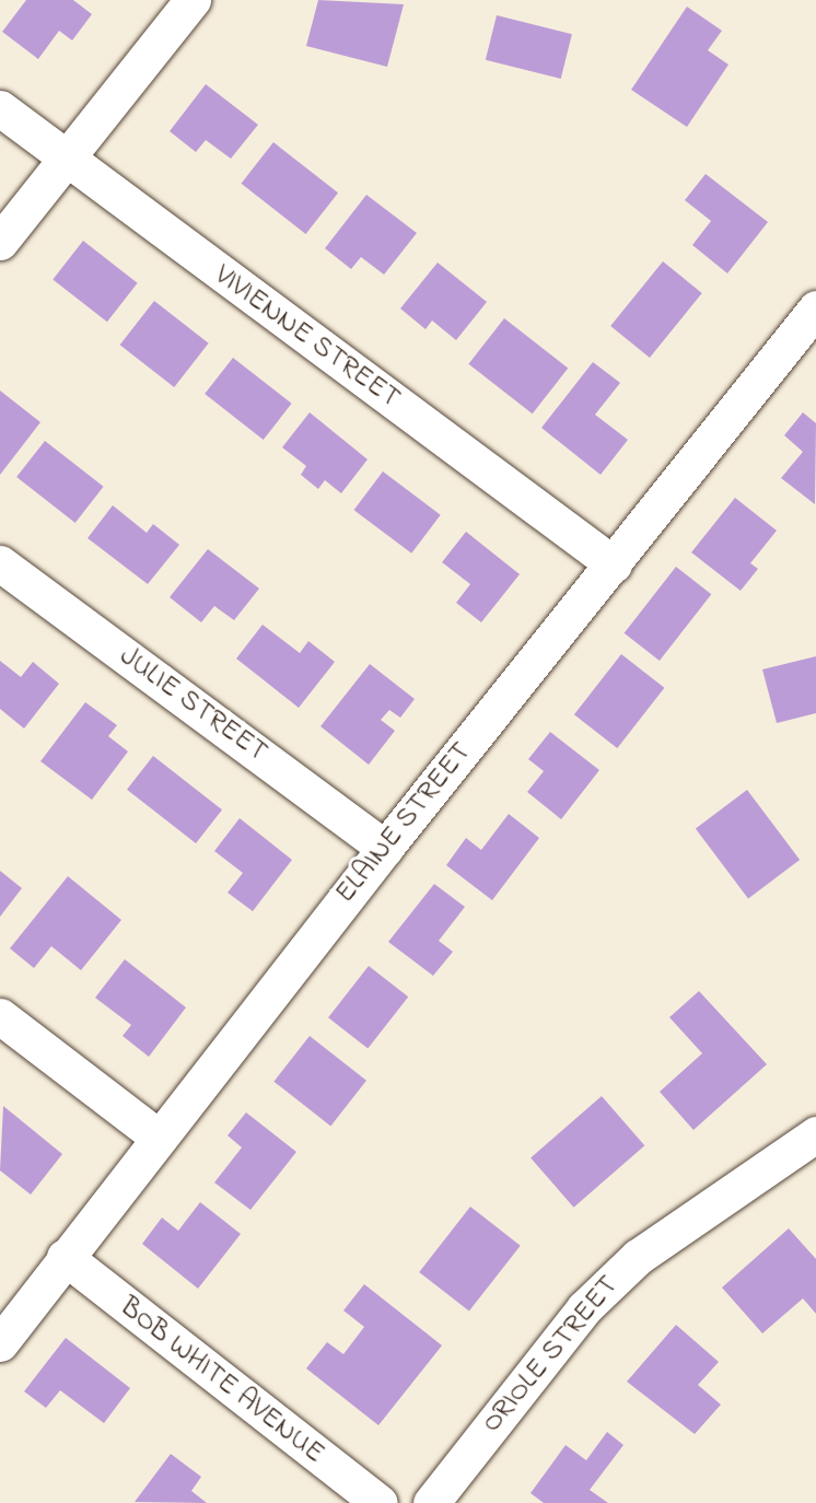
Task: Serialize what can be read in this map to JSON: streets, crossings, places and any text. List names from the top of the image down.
{
  "streets": {
    "street": [
      "VIVIENNE STREET",
      "JULIE STREET",
      "ELAINE STREET",
      "ORIOLE STREET",
      "BOB WHITE AVENUE"
    ]
  },
  "crossings": [
    ["VIVIENNE STREET", "ELAINE STREET"],
    ["JULIE STREET", "ELAINE STREET"],
    ["ELAINE STREET", "BOB WHITE AVENUE"]
  ]
}
